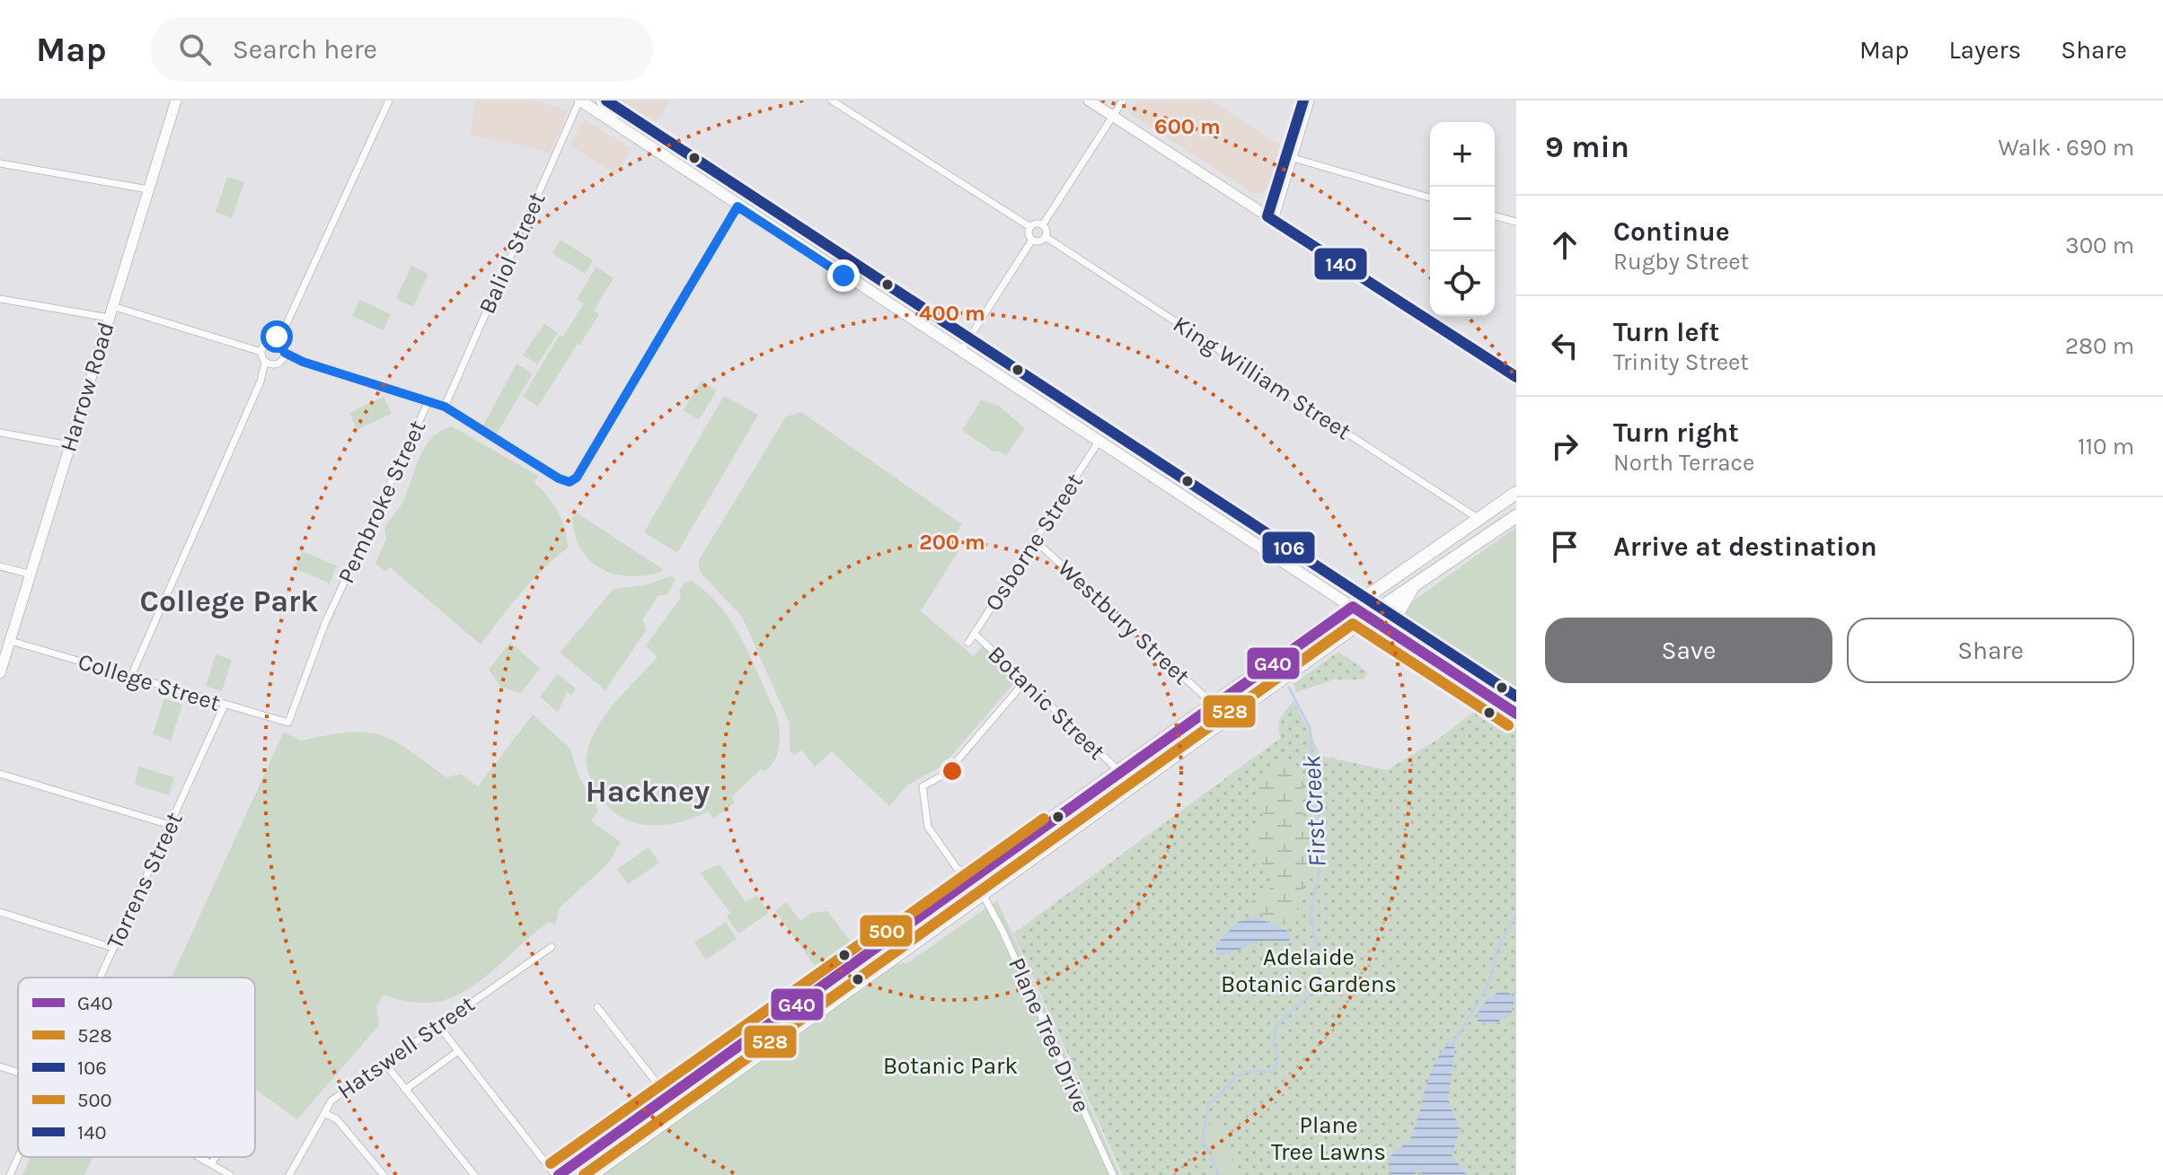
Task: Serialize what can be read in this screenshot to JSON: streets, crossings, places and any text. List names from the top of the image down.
{
  "streets": {
    "street": [
      "Baliol Street",
      "King William Street",
      "Harrow Road",
      "Pembroke Street",
      "Osborne Street",
      "Westbury Street",
      "College Street",
      "Botanic Street",
      "Torrens Street",
      "Plane Tree Drive",
      "Hatswell Street"
    ]
  },
  "crossings": [
    ["Harrow Road", "College Street"],
    ["Pembroke Street", "College Street"],
    ["Osborne Street", "Westbury Street"],
    ["Osborne Street", "Botanic Street"],
    ["College Street", "Torrens Street"]
  ],
  "districts": ["College Park", "Hackney"],
  "water": ["First Creek"],
  "parks": ["Adelaide Botanic Gardens", "Botanic Park", "Plane Tree Lawns"],
  "lines": [
    "transit line 106",
    "transit line 140",
    "transit line G40",
    "transit line 528",
    "transit line 500"
  ],
  "legend": [
    "G40",
    "528",
    "106",
    "500",
    "140"
  ],
  "page": {
    "header": "Map",
    "search": "Search here",
    "nav": ["Map", "Layers", "Share"],
    "heading": ["9 min", "Walk · 690 m"],
    "map_buttons": ["+", "−"],
    "list": [
      ["Continue", "Rugby Street", "300 m"],
      ["Turn left", "Trinity Street", "280 m"],
      ["Turn right", "North Terrace", "110 m"],
      "Arrive at destination"
    ],
    "buttons": ["Save", "Share"]
  },
  "rings": ["600 m", "400 m", "200 m"]
}
